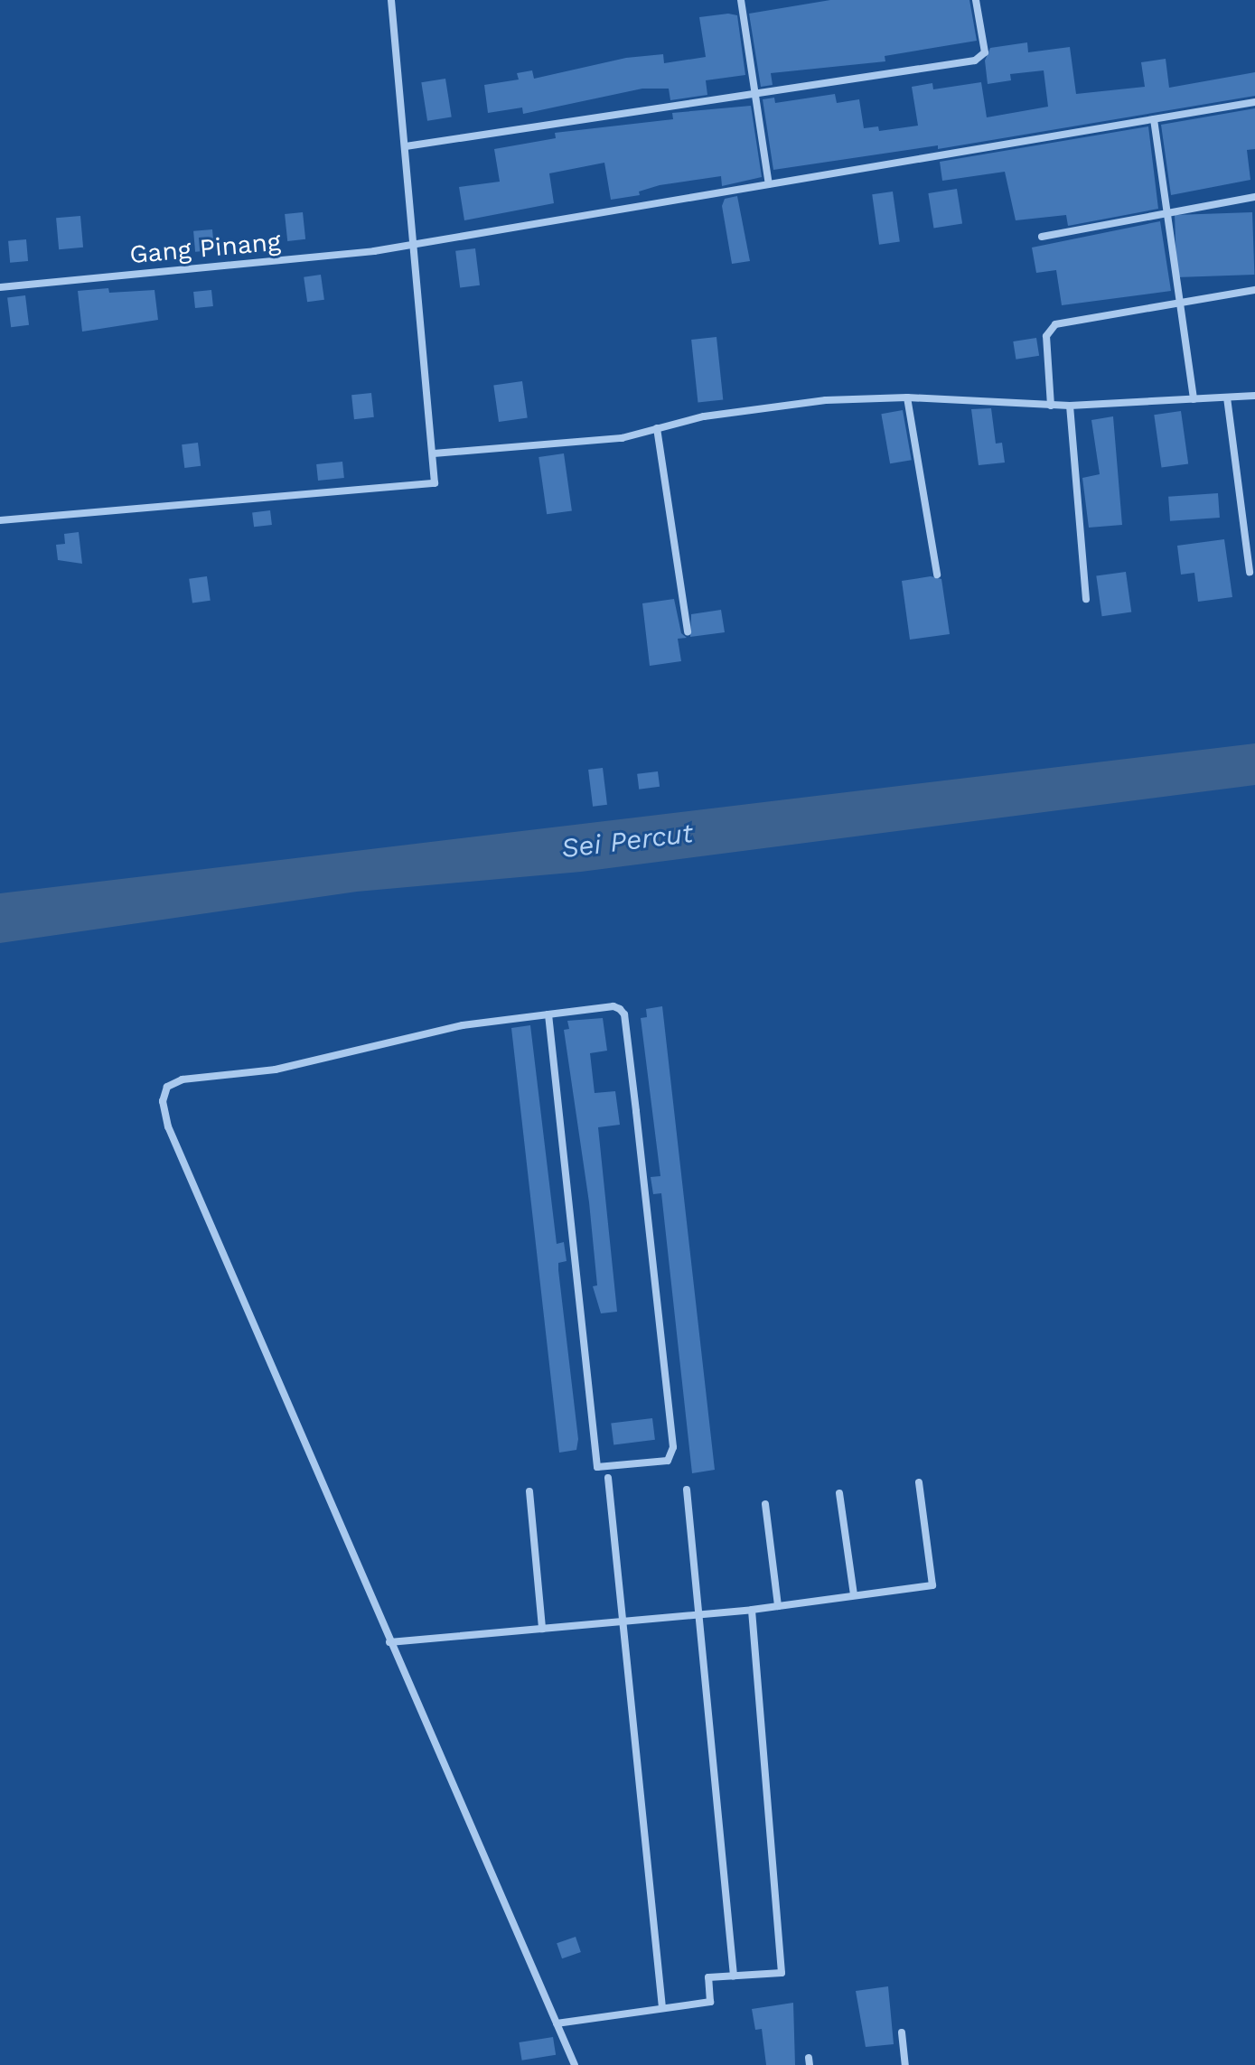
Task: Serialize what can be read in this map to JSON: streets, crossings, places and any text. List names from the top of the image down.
{
  "streets": {
    "street": ["Gang Pinang"]
  },
  "water": ["Sei Percut"]
}
